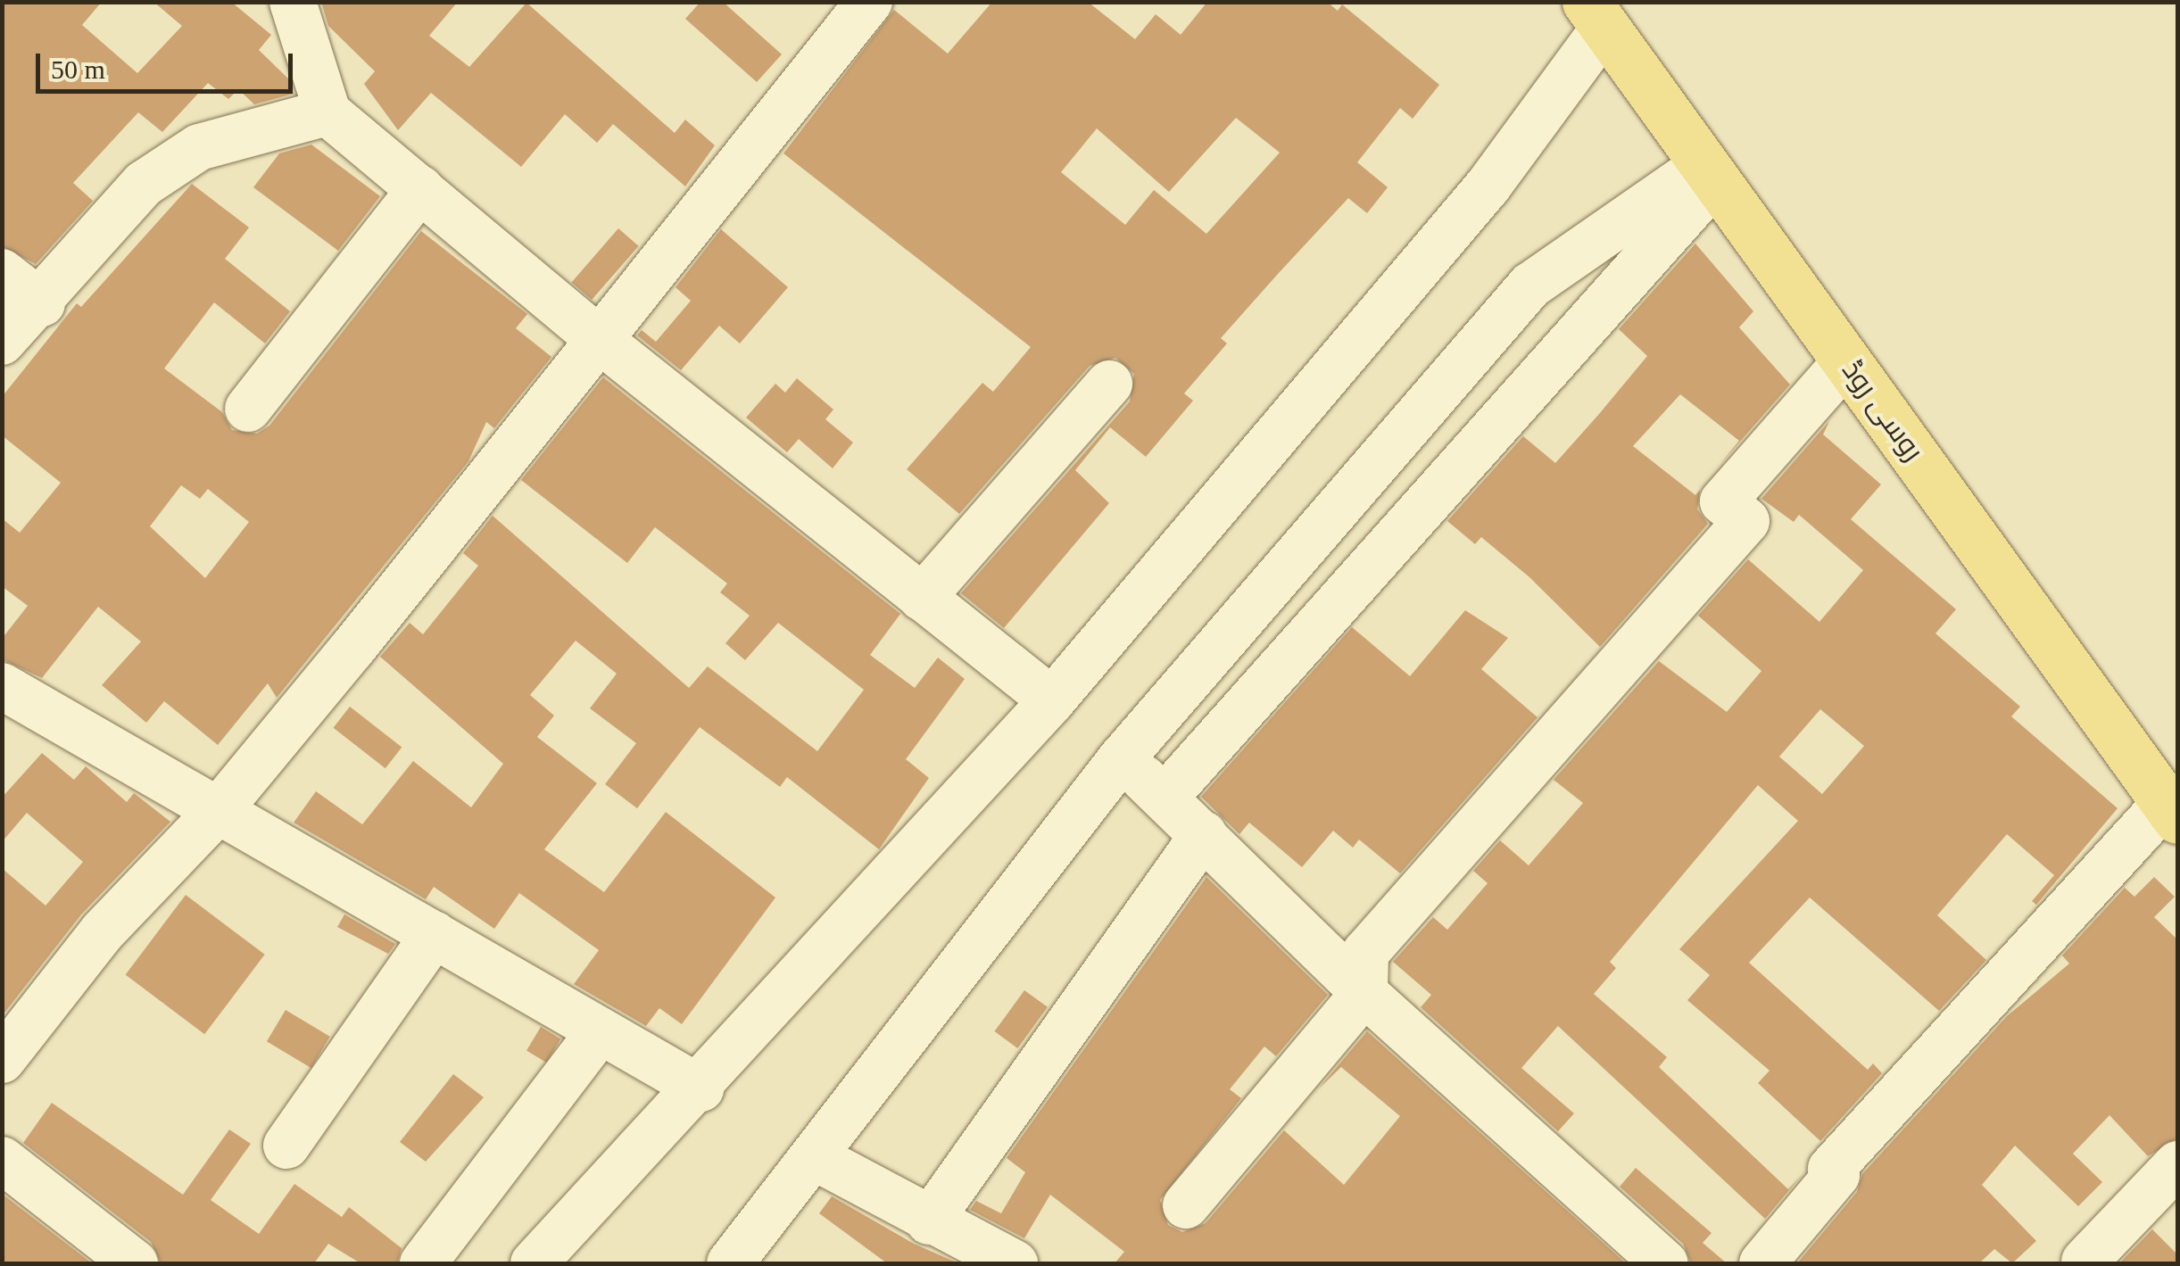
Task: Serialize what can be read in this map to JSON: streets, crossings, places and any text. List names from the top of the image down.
{
  "streets": {
    "main road": ["روسی روڈ"]
  },
  "scale_bar": "50 m"
}
